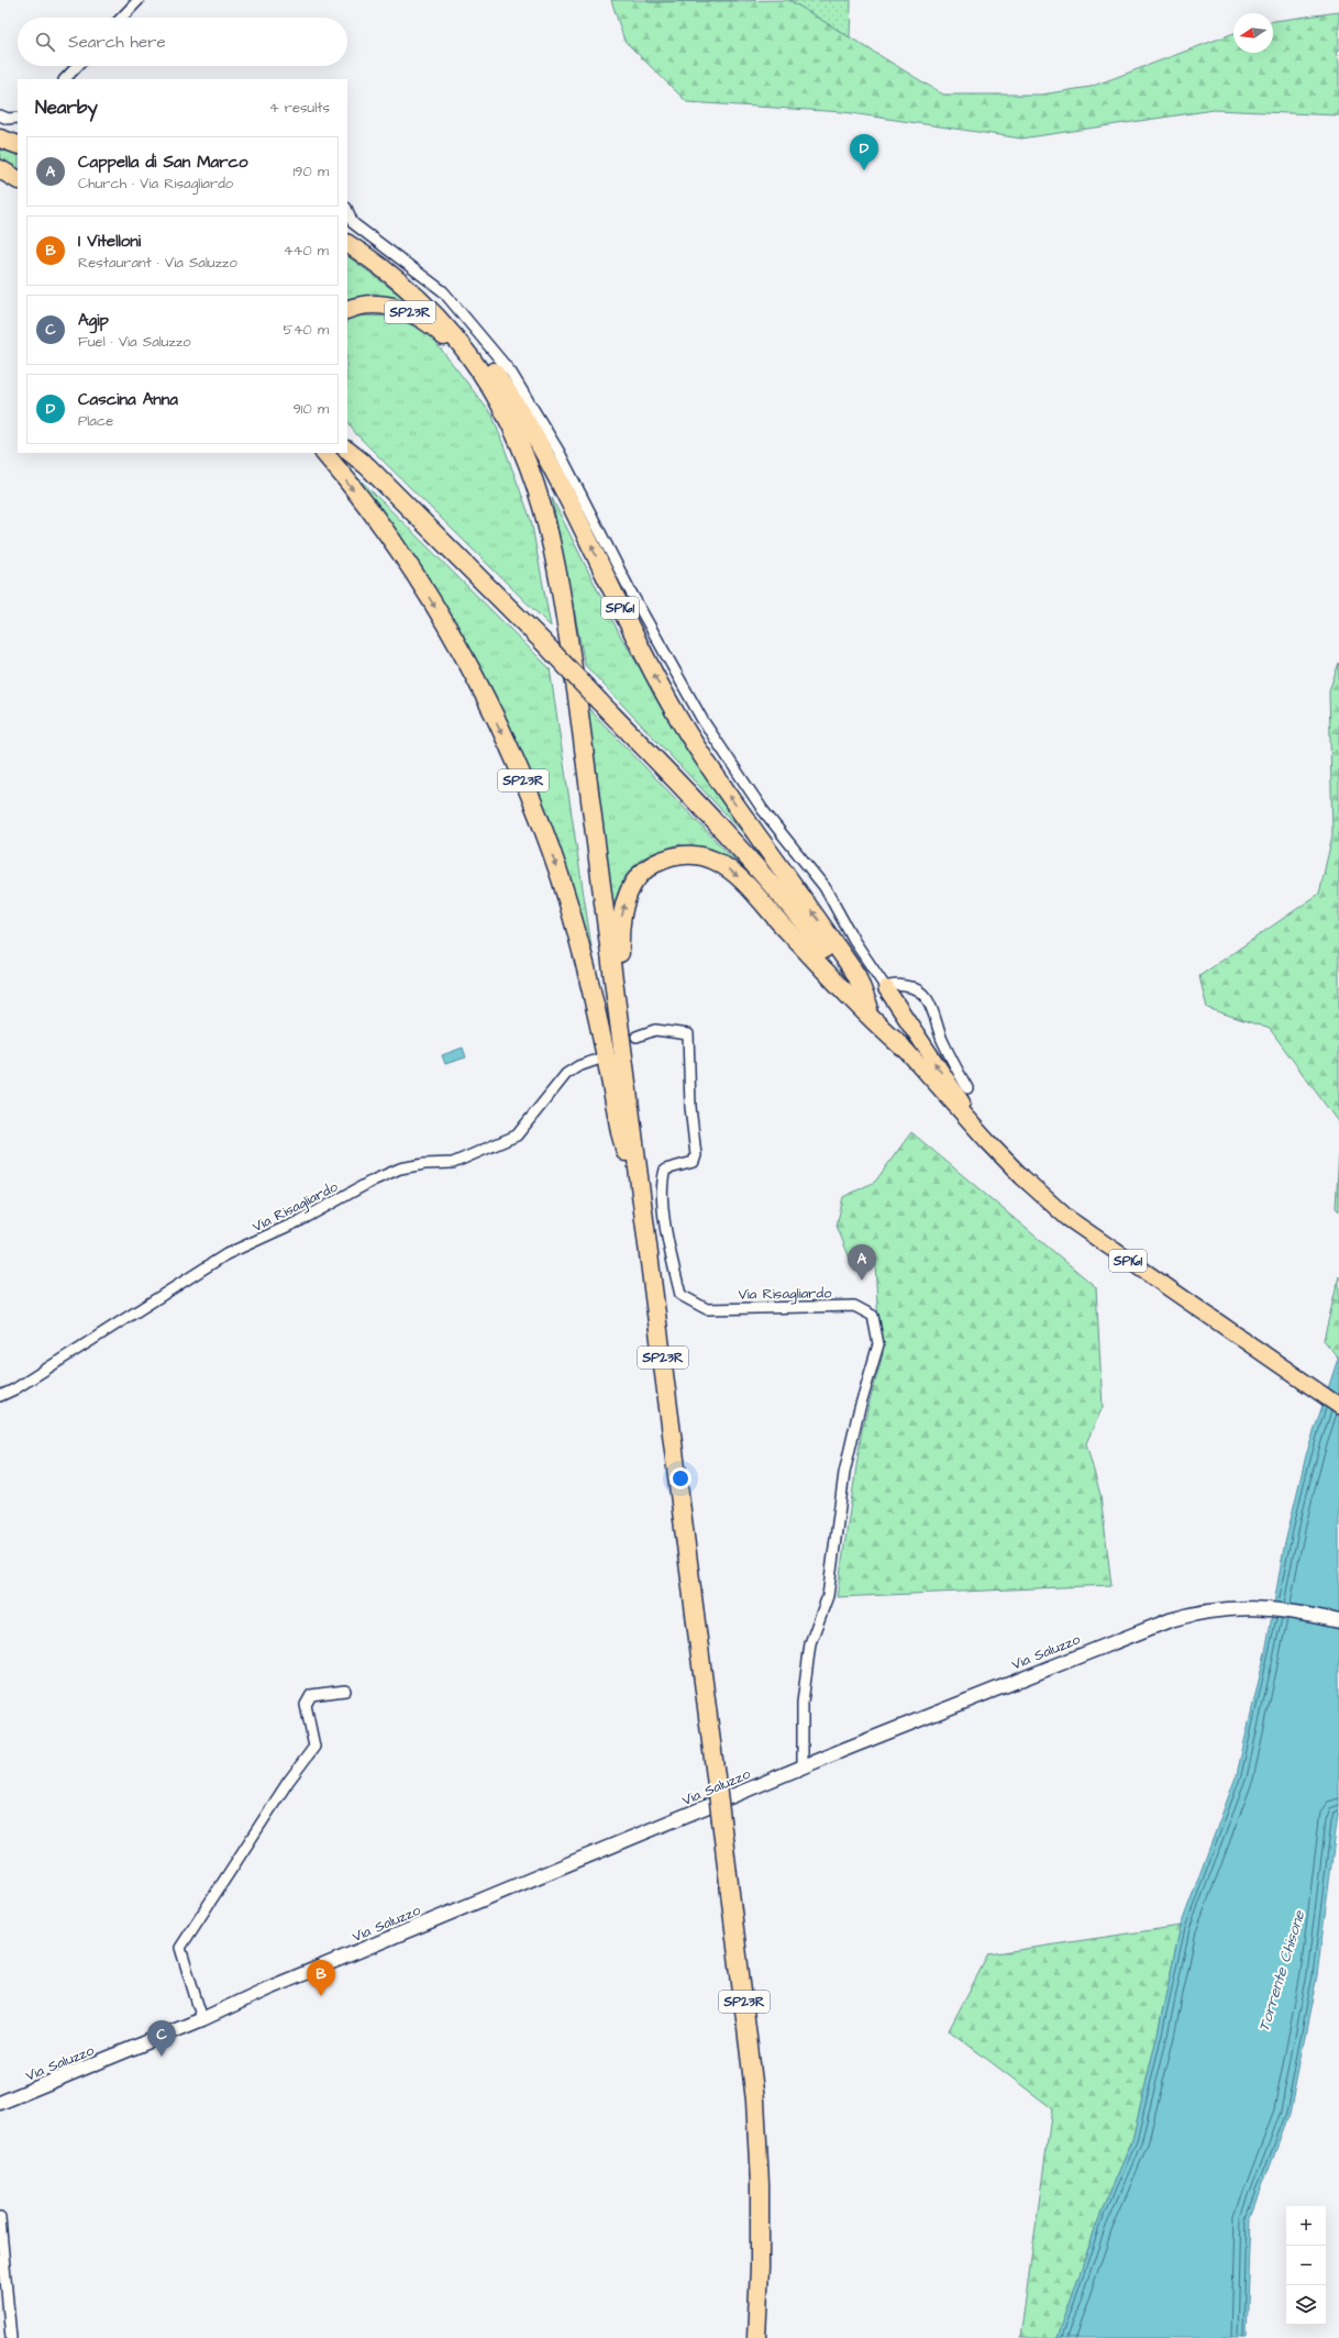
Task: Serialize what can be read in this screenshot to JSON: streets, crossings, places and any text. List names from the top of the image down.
{
  "streets": {
    "highway": ["SP23R", "SP161"],
    "main road": ["Via Saluzzo"],
    "street": ["Via Risagliardo"]
  },
  "crossings": [
    ["SP23R", "SP161"],
    ["Via Risagliardo", "Via Saluzzo"]
  ],
  "water": ["Torrente Chisone"],
  "north": "left",
  "page": {
    "search": "Search here",
    "heading": ["Nearby", "4 results"],
    "pins": [
      "D",
      "A",
      "B",
      "C"
    ],
    "list": [
      {
        "mark": "A",
        "name": "Cappella di San Marco",
        "note": "Church · Via Risagliardo",
        "value": "190 m"
      },
      {
        "mark": "B",
        "name": "I Vitelloni",
        "note": "Restaurant · Via Saluzzo",
        "value": "440 m"
      },
      {
        "mark": "C",
        "name": "Agip",
        "note": "Fuel · Via Saluzzo",
        "value": "540 m"
      },
      {
        "mark": "D",
        "name": "Cascina Anna",
        "note": "Place",
        "value": "910 m"
      }
    ],
    "map_buttons": ["+", "−"]
  }
}
